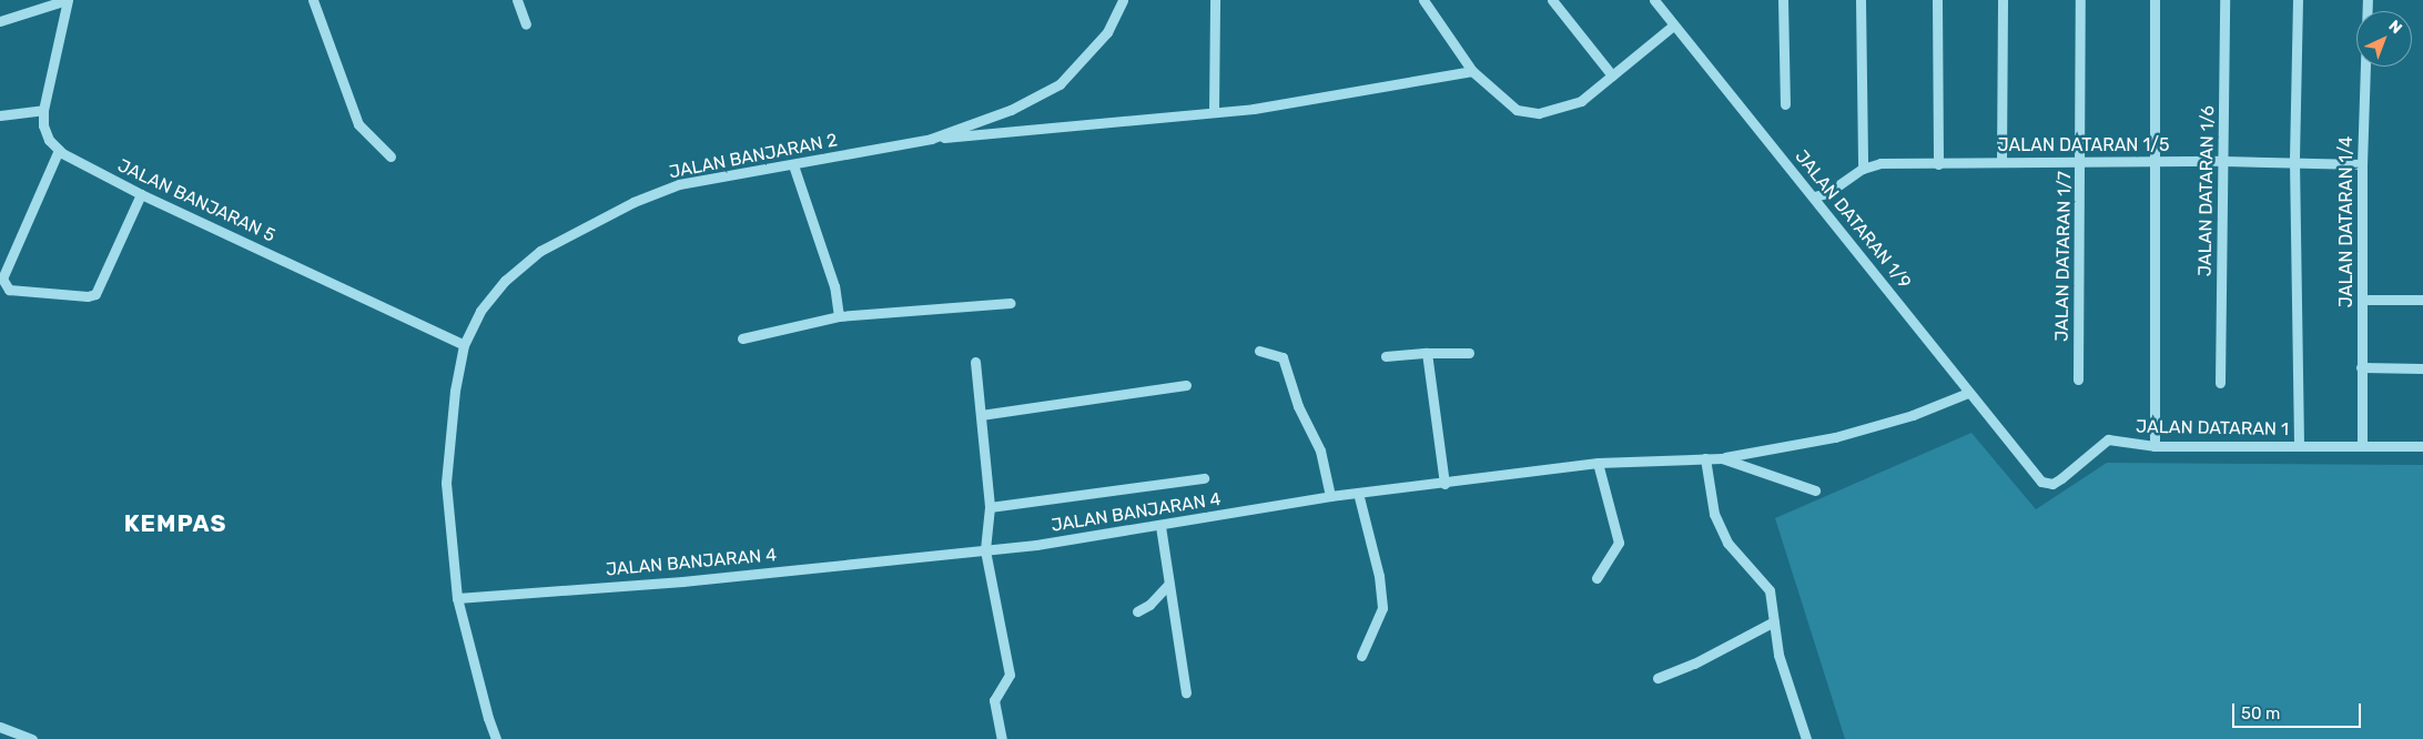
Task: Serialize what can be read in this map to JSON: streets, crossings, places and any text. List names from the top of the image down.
{
  "streets": {
    "street": [
      "JALAN DATARAN 1/5",
      "JALAN BANJARAN 2",
      "JALAN DATARAN 1/6",
      "JALAN BANJARAN 5",
      "JALAN DATARAN 1/9",
      "JALAN DATARAN 1/4",
      "JALAN DATARAN 1/7",
      "JALAN DATARAN 1",
      "JALAN BANJARAN 4"
    ]
  },
  "crossings": [
    ["JALAN DATARAN 1/5", "JALAN DATARAN 1/6"],
    ["JALAN DATARAN 1/5", "JALAN DATARAN 1/9"],
    ["JALAN DATARAN 1/5", "JALAN DATARAN 1/4"],
    ["JALAN DATARAN 1/5", "JALAN DATARAN 1/7"],
    ["JALAN BANJARAN 2", "JALAN BANJARAN 5"],
    ["JALAN BANJARAN 2", "JALAN BANJARAN 4"],
    ["JALAN DATARAN 1/9", "JALAN DATARAN 1"],
    ["JALAN DATARAN 1/4", "JALAN DATARAN 1"]
  ],
  "districts": ["KEMPAS"],
  "scale_bar": "50 m",
  "north": "top right"
}
